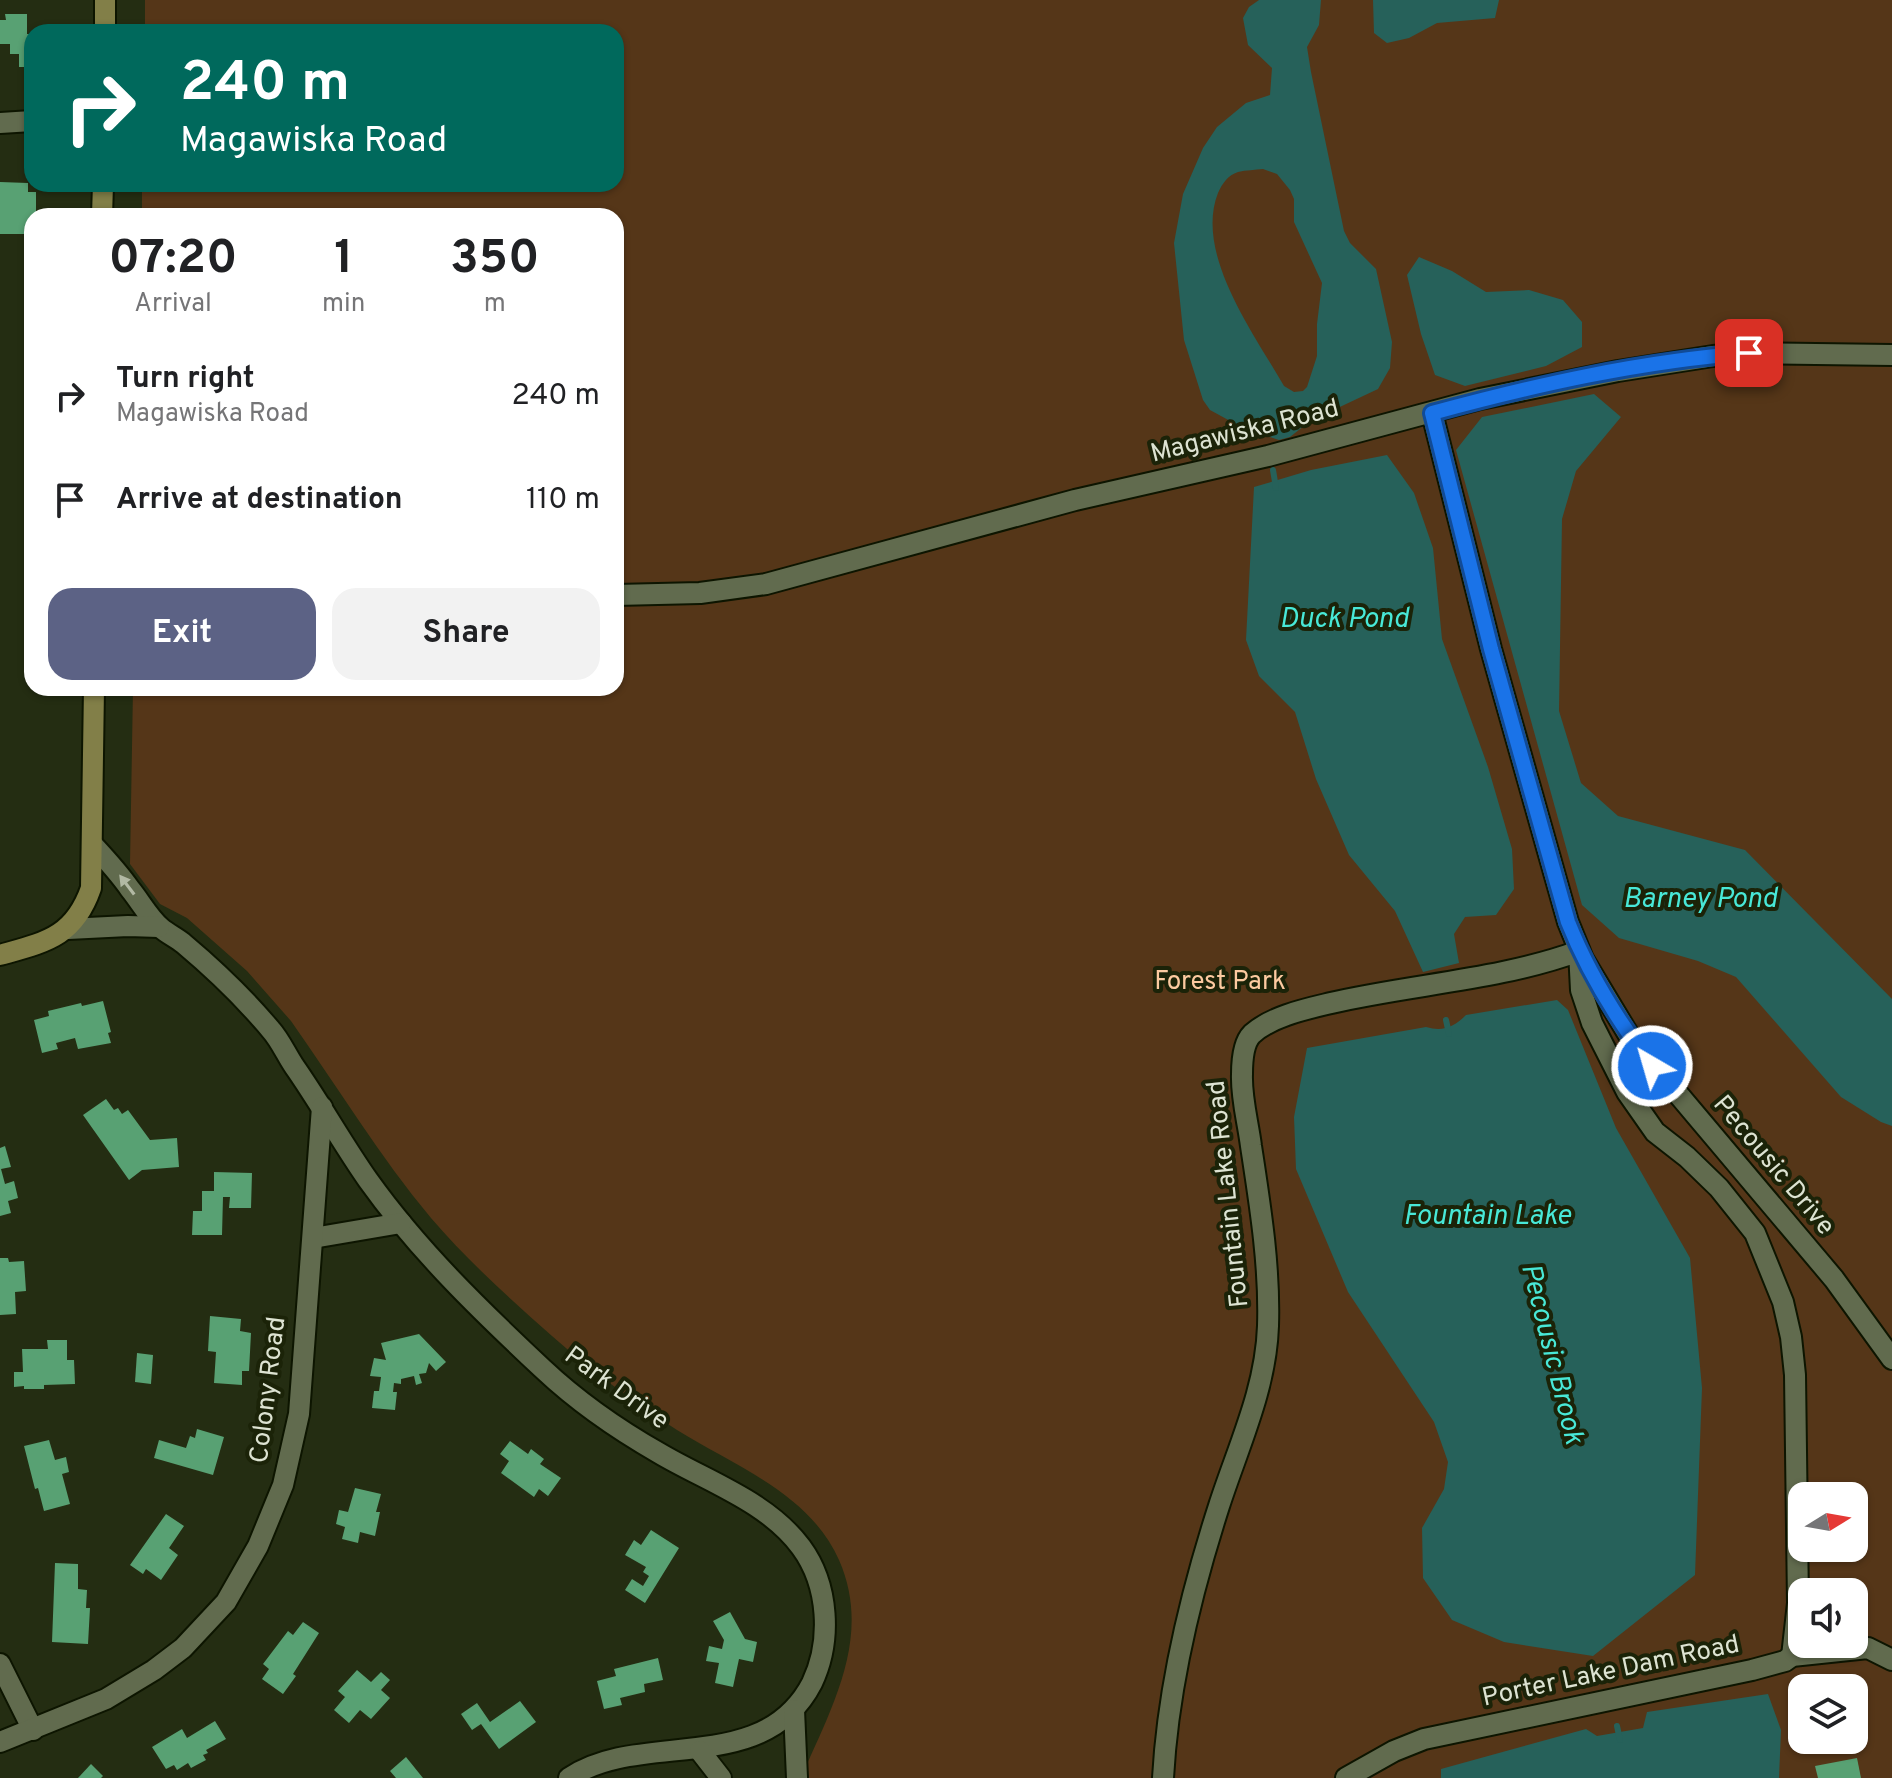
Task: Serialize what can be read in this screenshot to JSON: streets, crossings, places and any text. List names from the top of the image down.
{
  "streets": {
    "street": [
      "Magawiska Road",
      "Pecousic Drive",
      "Fountain Lake Road",
      "Park Drive",
      "Colony Road",
      "Porter Lake Dam Road"
    ]
  },
  "crossings": [
    ["Magawiska Road", "Pecousic Drive"],
    ["Pecousic Drive", "Fountain Lake Road"],
    ["Park Drive", "Colony Road"]
  ],
  "water": [
    "Duck Pond",
    "Barney Pond",
    "Fountain Lake",
    "Pecousic Brook"
  ],
  "parks": ["Forest Park"],
  "north": "right",
  "page": {
    "turn": ["240 m", "Magawiska Road"],
    "eta": [
      "07:20",
      "Arrival",
      "1",
      "min",
      "350",
      "m"
    ],
    "list": [
      {
        "name": "Turn right",
        "note": "Magawiska Road",
        "value": "240 m"
      },
      {
        "name": "Arrive at destination",
        "value": "110 m"
      }
    ],
    "buttons": ["Exit", "Share"]
  }
}
